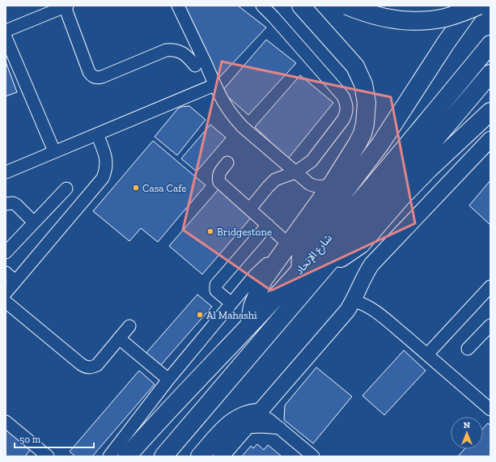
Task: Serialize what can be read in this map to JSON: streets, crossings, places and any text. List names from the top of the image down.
{
  "streets": {
    "highway": ["شارع الإتحاد"]
  },
  "places": ["Casa Cafe", "Bridgestone", "Al Mahashi"],
  "scale_bar": "50 m",
  "north": "top"
}
